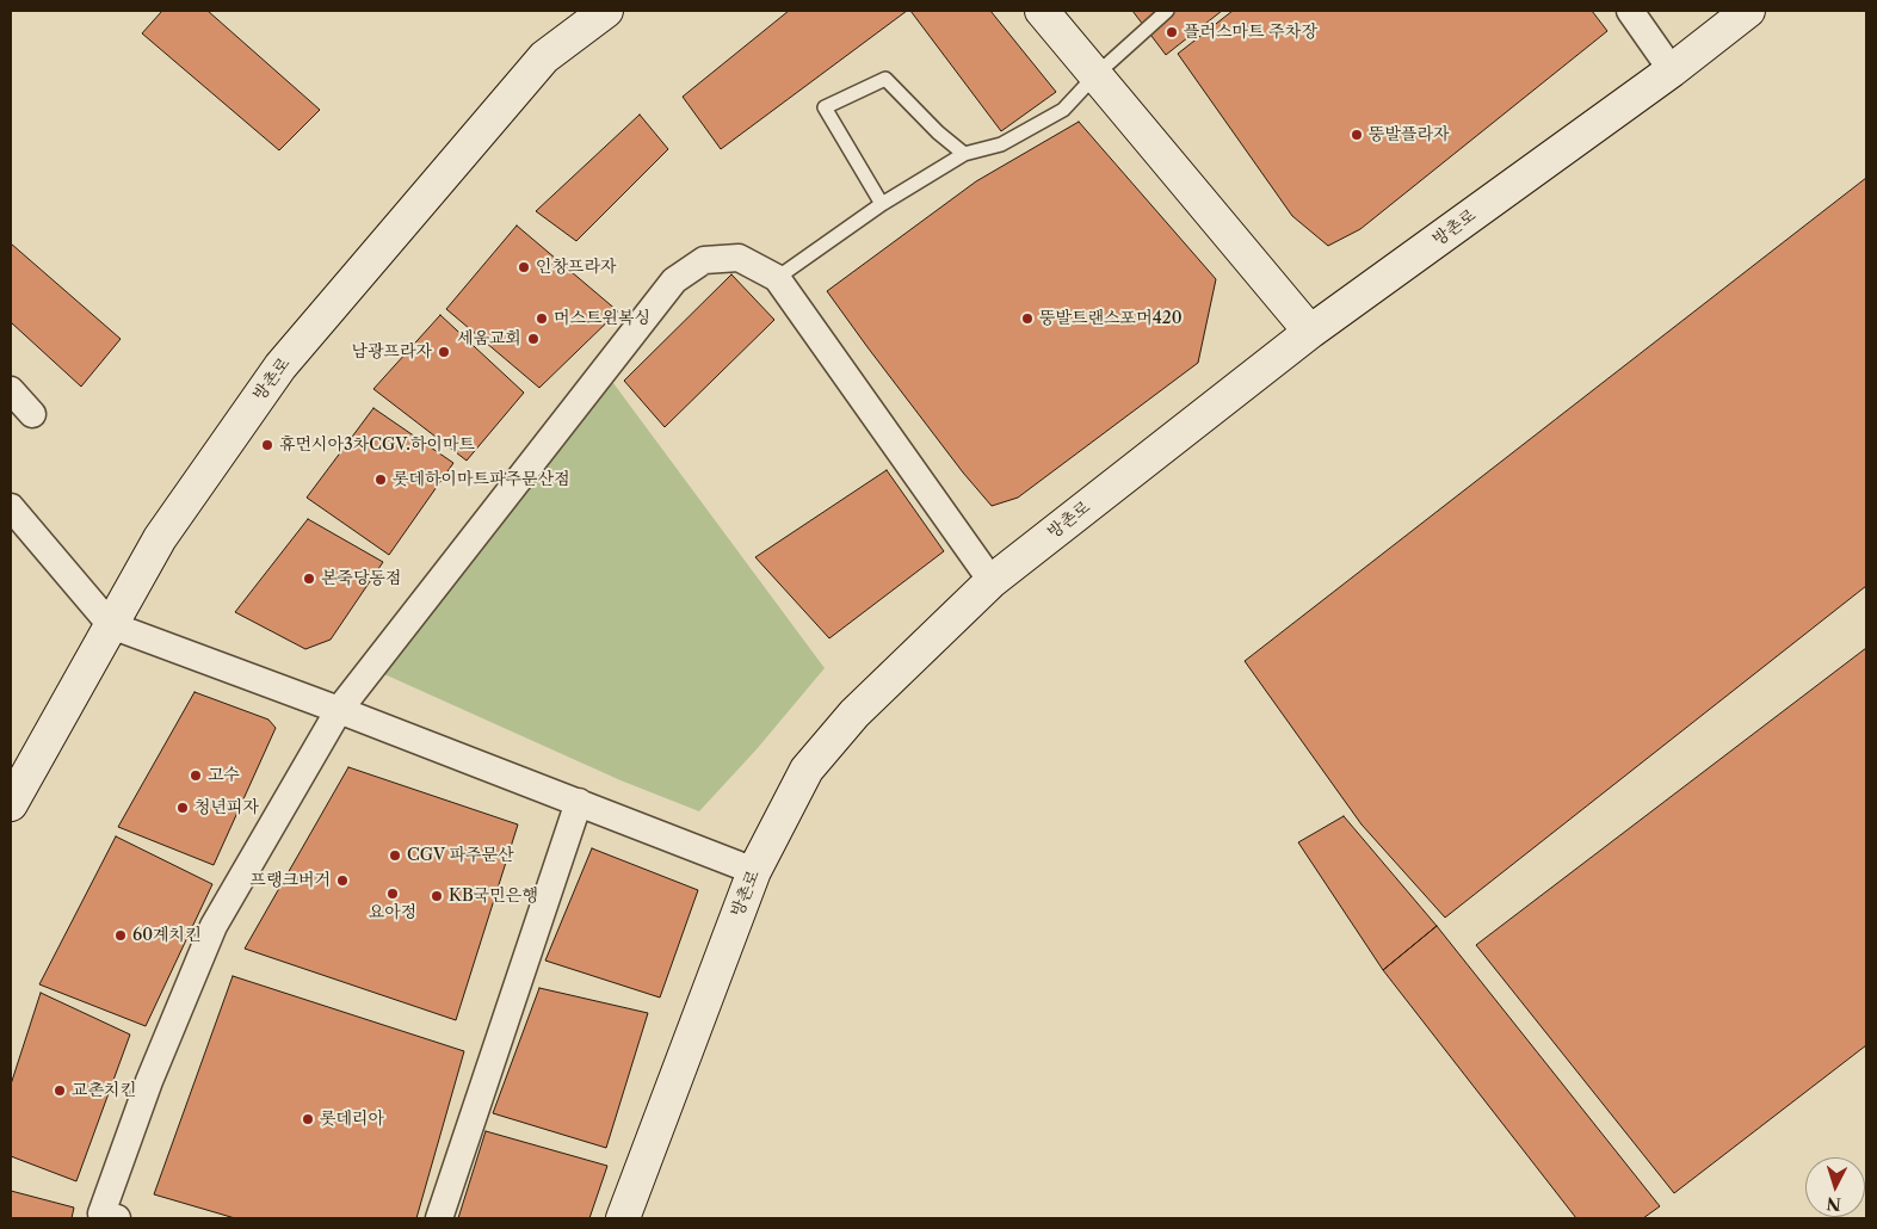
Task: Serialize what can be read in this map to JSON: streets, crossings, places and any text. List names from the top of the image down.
{
  "streets": {
    "street": ["방촌로"]
  },
  "places": [
    "플러스마트 주차장",
    "뚱발플라자",
    "인창프라자",
    "머스트윈복싱",
    "뚱발트랜스포머420",
    "세움교회",
    "남광프라자",
    "휴먼시아3차CGV.하이마트",
    "롯데하이마트파주문산점",
    "본죽당동점",
    "고수",
    "청년피자",
    "CGV 파주문산",
    "프랭크버거",
    "요아정",
    "KB국민은행",
    "60계치킨",
    "교촌치킨",
    "롯데리아"
  ],
  "north": "bottom"
}
